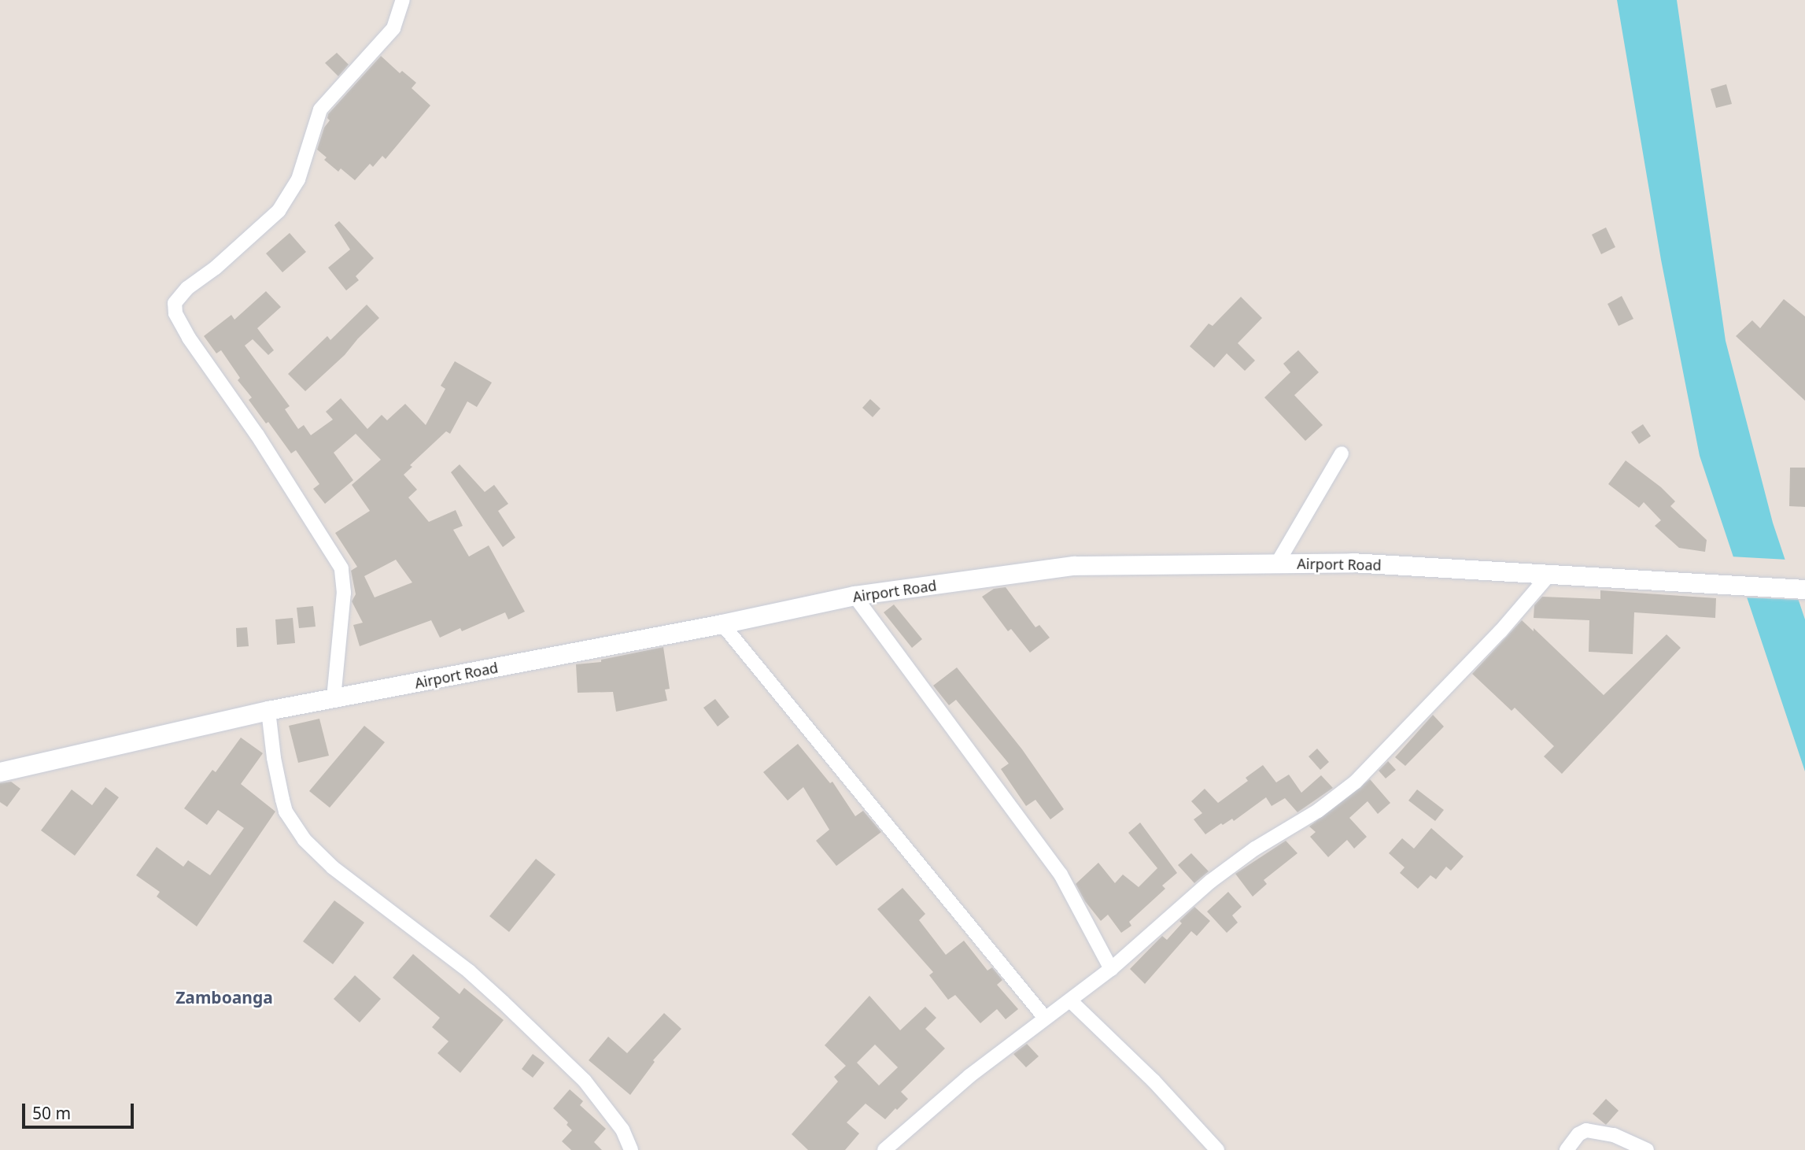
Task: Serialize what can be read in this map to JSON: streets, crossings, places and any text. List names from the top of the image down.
{
  "streets": {
    "main road": ["Airport Road"]
  },
  "districts": ["Zamboanga"],
  "scale_bar": "50 m"
}
